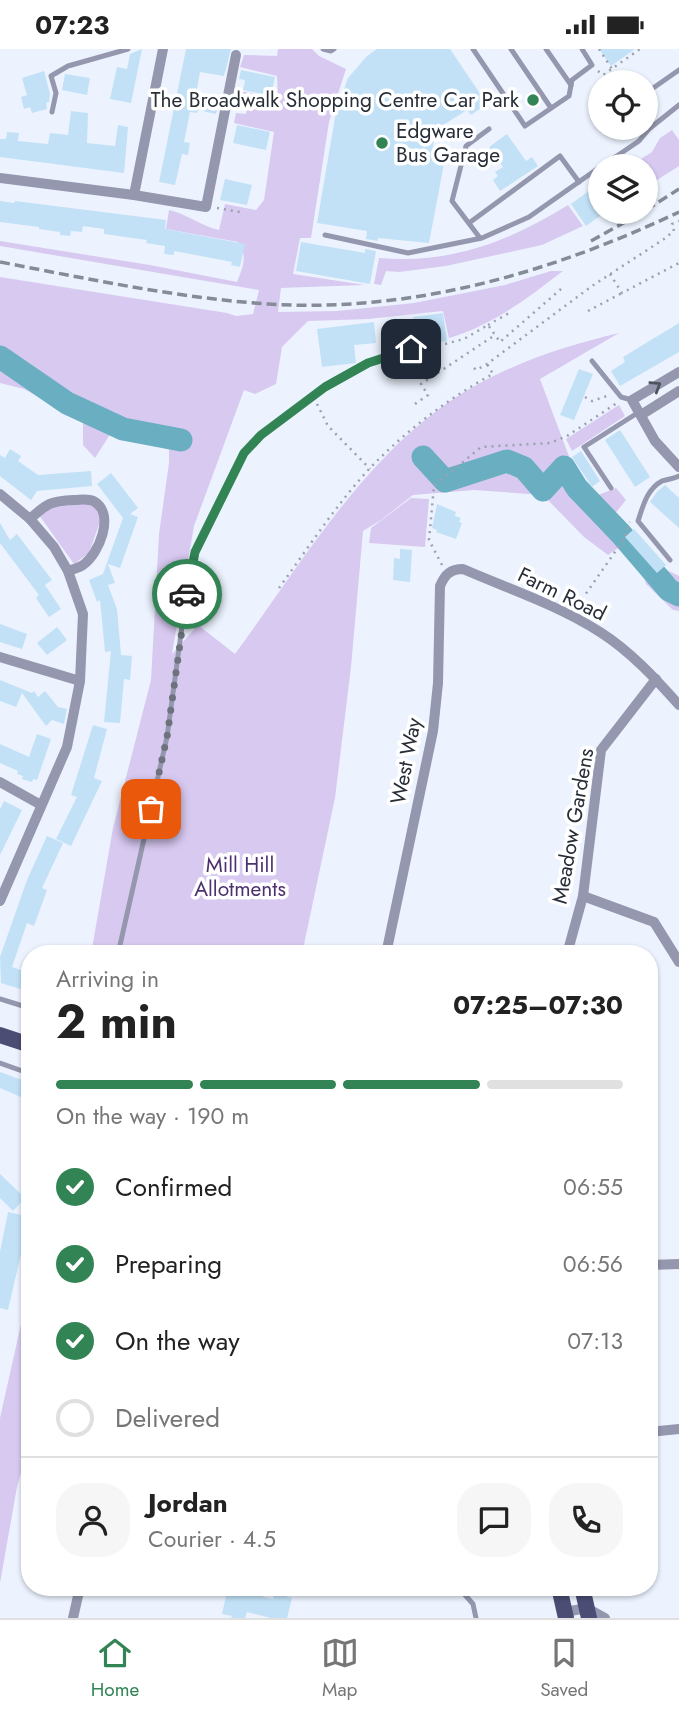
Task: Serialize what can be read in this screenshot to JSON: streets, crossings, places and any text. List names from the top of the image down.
{
  "streets": {
    "street": ["Farm Road", "West Way", "Meadow Gardens"]
  },
  "crossings": [
    ["Farm Road", "West Way"],
    ["Farm Road", "Meadow Gardens"]
  ],
  "parks": ["Mill Hill Allotments"],
  "places": ["The Broadwalk Shopping Centre Car Park", "Edgware Bus Garage"],
  "page": {
    "status": "07:23",
    "heading": ["2 min", "Arriving in", "07:25–07:30"],
    "panel": ["Jordan", "Courier · 4.5"],
    "bar": "On the way · 190 m",
    "list": [
      ["Confirmed", "06:55"],
      ["Preparing", "06:56"],
      ["On the way", "07:13"],
      "Delivered"
    ],
    "tabs": ["Home", "Map", "Saved"]
  }
}
